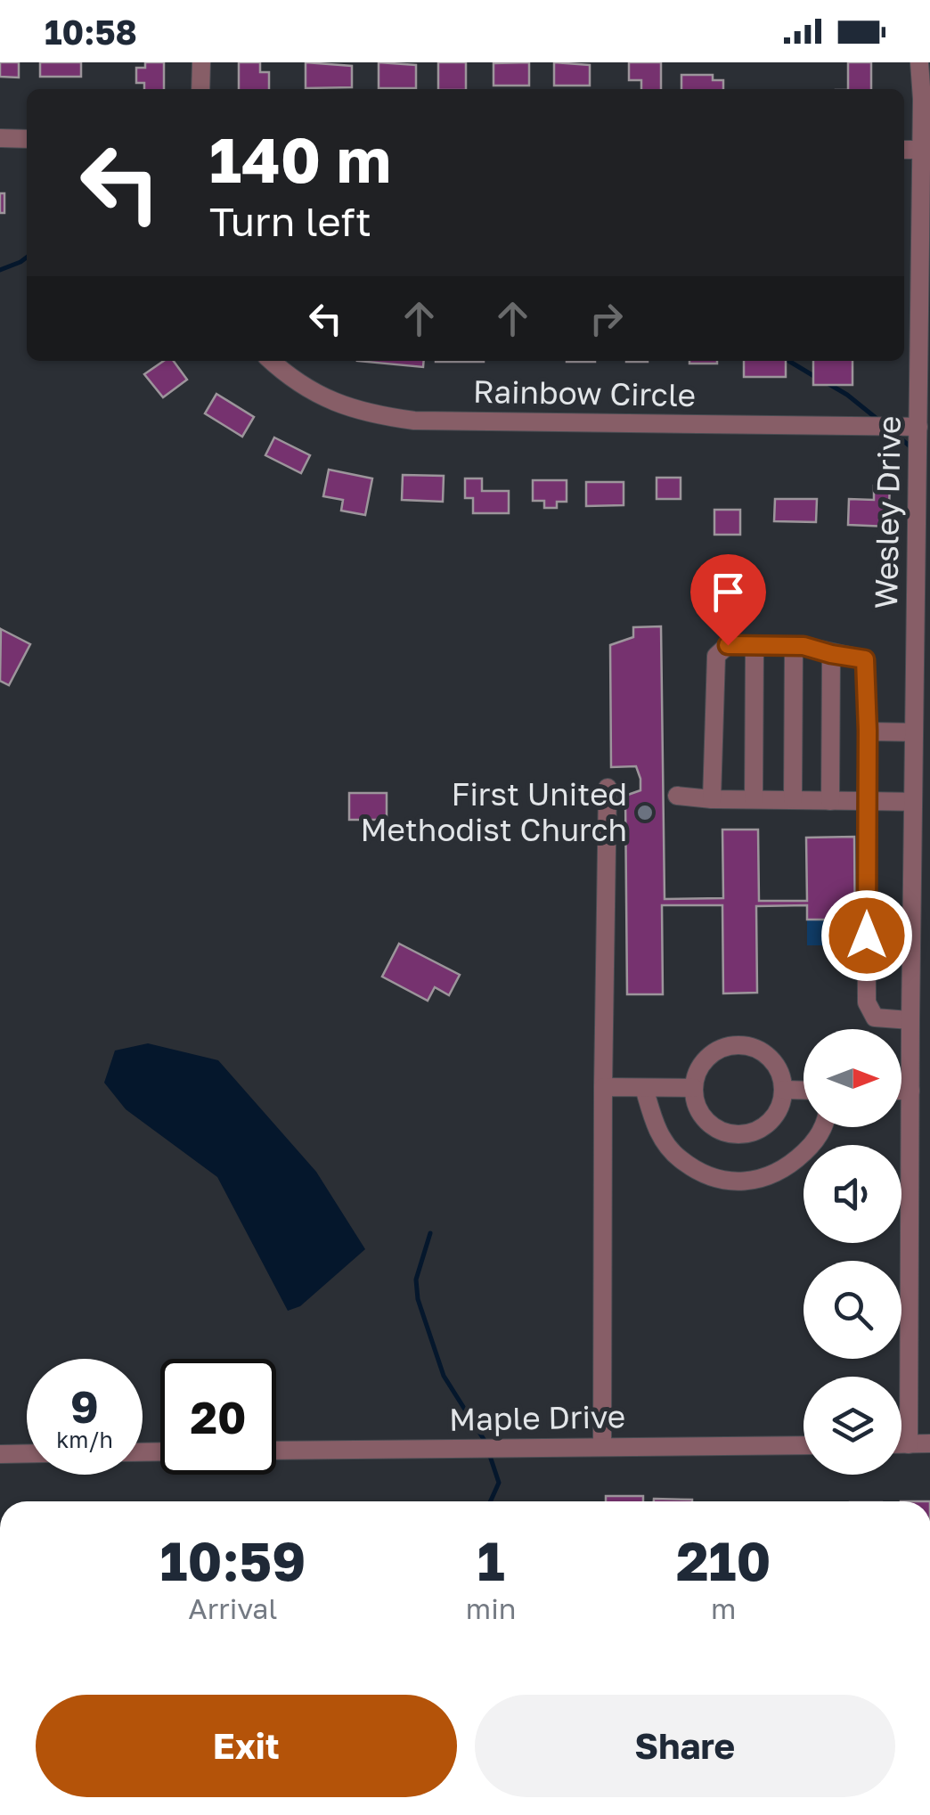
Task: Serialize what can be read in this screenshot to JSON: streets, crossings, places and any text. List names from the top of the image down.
{
  "streets": {
    "street": ["Rainbow Circle", "Wesley Drive", "Maple Drive"]
  },
  "crossings": [
    ["Rainbow Circle", "Wesley Drive"]
  ],
  "places": ["First United Methodist Church"],
  "north": "right",
  "page": {
    "status": "10:58",
    "turn": ["140 m", "Turn left"],
    "speed": "9 km/h",
    "limit": "20",
    "eta": [
      "10:59",
      "Arrival",
      "1",
      "min",
      "210",
      "m"
    ],
    "buttons": ["Exit", "Share"]
  }
}
